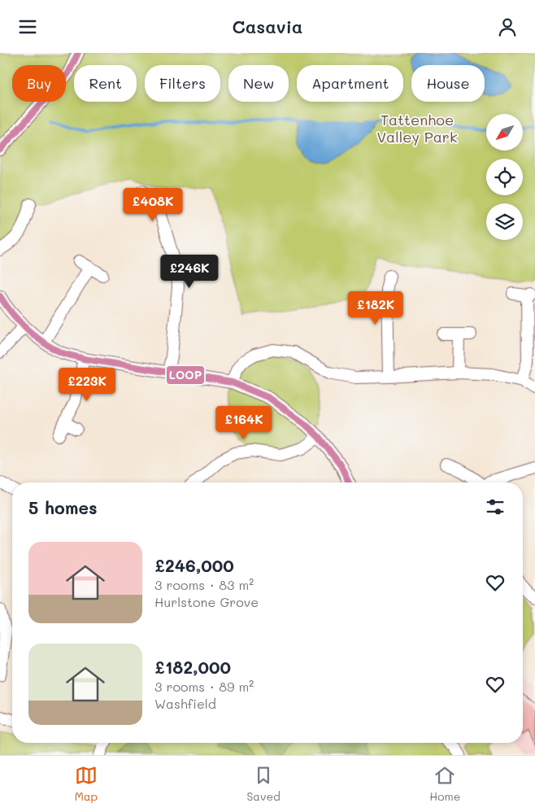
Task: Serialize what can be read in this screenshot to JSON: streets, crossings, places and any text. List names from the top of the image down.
{
  "parks": ["Tattenhoe Valley Park"],
  "lines": ["transit line LOOP"],
  "north": "bottom left",
  "page": {
    "header": "Casavia",
    "chip": [
      "Buy",
      "Rent",
      "Filters",
      "New",
      "Apartment",
      "House"
    ],
    "price": [
      "£408K",
      "£246K",
      "£182K",
      "£223K",
      "£164K"
    ],
    "heading": "5 homes",
    "list": [
      {
        "name": "£246,000",
        "note": "3 rooms · 83 m² · Hurlstone Grove"
      },
      {
        "name": "£182,000",
        "note": "3 rooms · 89 m² · Washfield"
      }
    ],
    "tabs": ["Map", "Saved", "Home"]
  }
}
